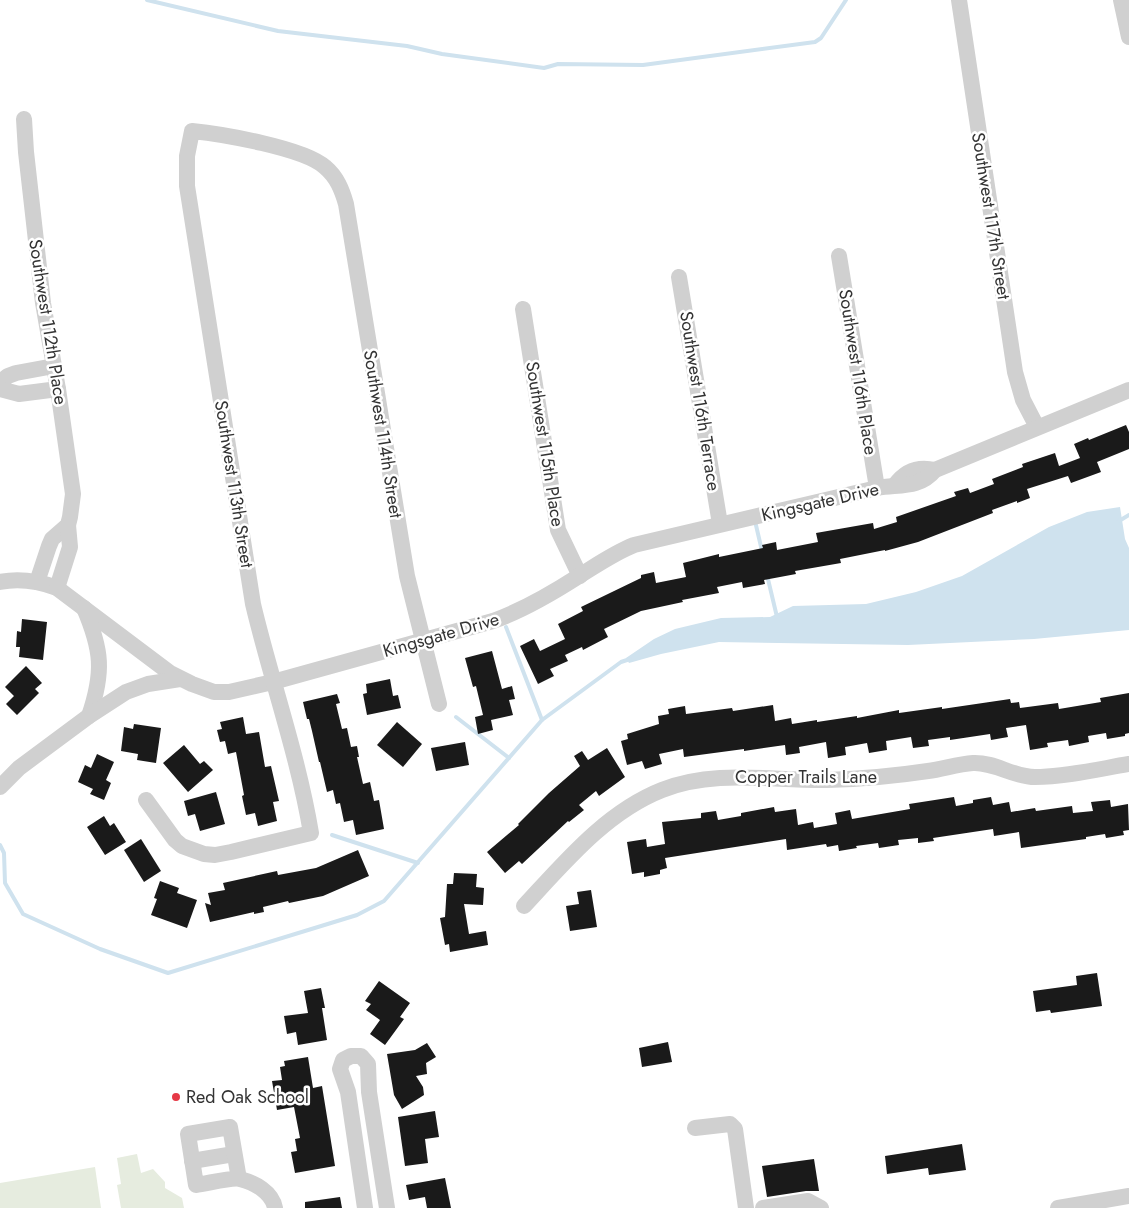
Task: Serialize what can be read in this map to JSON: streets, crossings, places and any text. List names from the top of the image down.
{
  "streets": {
    "street": [
      "Southwest 117th Street",
      "Southwest 112th Place",
      "Southwest 116th Place",
      "Southwest 116th Terrace",
      "Southwest 114th Street",
      "Southwest 115th Place",
      "Southwest 113th Street",
      "Kingsgate Drive",
      "Copper Trails Lane"
    ]
  },
  "crossings": [
    ["Southwest 117th Street", "Kingsgate Drive"],
    ["Southwest 112th Place", "Kingsgate Drive"],
    ["Southwest 116th Place", "Kingsgate Drive"],
    ["Southwest 116th Terrace", "Kingsgate Drive"],
    ["Southwest 114th Street", "Southwest 113th Street"],
    ["Southwest 114th Street", "Kingsgate Drive"],
    ["Southwest 115th Place", "Kingsgate Drive"],
    ["Southwest 113th Street", "Kingsgate Drive"]
  ],
  "places": ["Red Oak School"]
}
